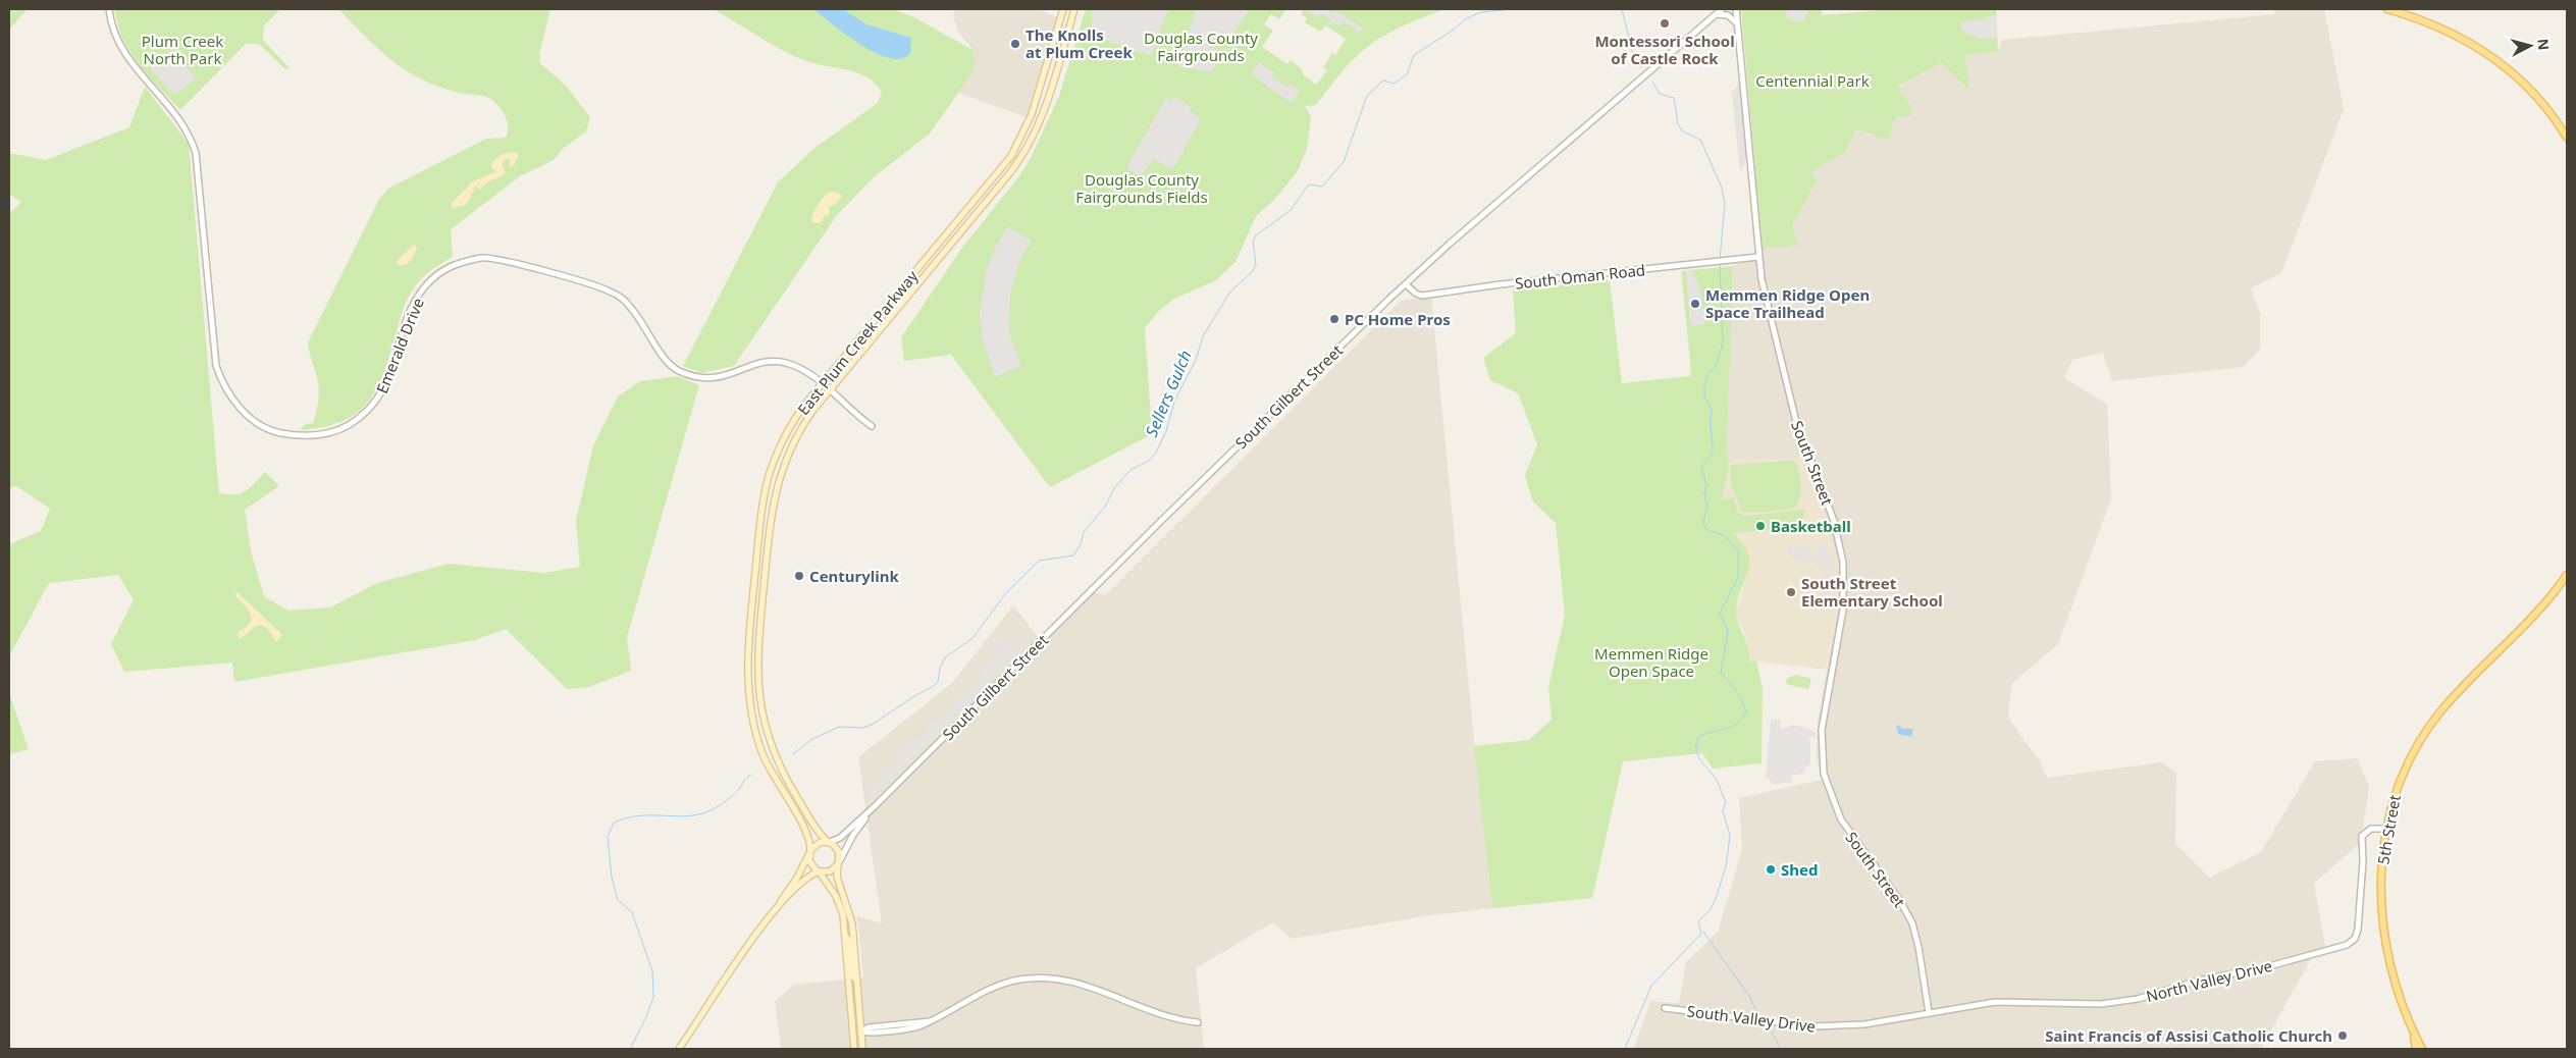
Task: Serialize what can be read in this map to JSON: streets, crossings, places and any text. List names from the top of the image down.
{
  "streets": {
    "main road": ["East Plum Creek Parkway", "5th Street"],
    "street": [
      "South Oman Road",
      "Emerald Drive",
      "South Gilbert Street",
      "South Street",
      "North Valley Drive",
      "South Valley Drive"
    ]
  },
  "crossings": [
    ["South Oman Road", "South Gilbert Street"],
    ["South Oman Road", "South Street"],
    ["East Plum Creek Parkway", "Emerald Drive"],
    ["East Plum Creek Parkway", "South Gilbert Street"],
    ["South Street", "North Valley Drive"],
    ["South Street", "South Valley Drive"],
    ["5th Street", "North Valley Drive"],
    ["North Valley Drive", "South Valley Drive"]
  ],
  "water": ["Sellers Gulch"],
  "parks": [
    "Douglas County Fairgrounds",
    "Plum Creek North Park",
    "Centennial Park",
    "Douglas County Fairgrounds Fields",
    "Memmen Ridge Open Space"
  ],
  "places": [
    "Montessori School of Castle Rock",
    "The Knolls at Plum Creek",
    "Memmen Ridge Open Space Trailhead",
    "PC Home Pros",
    "Basketball",
    "Centurylink",
    "South Street Elementary School",
    "Shed",
    "Saint Francis of Assisi Catholic Church"
  ],
  "north": "right"
}
